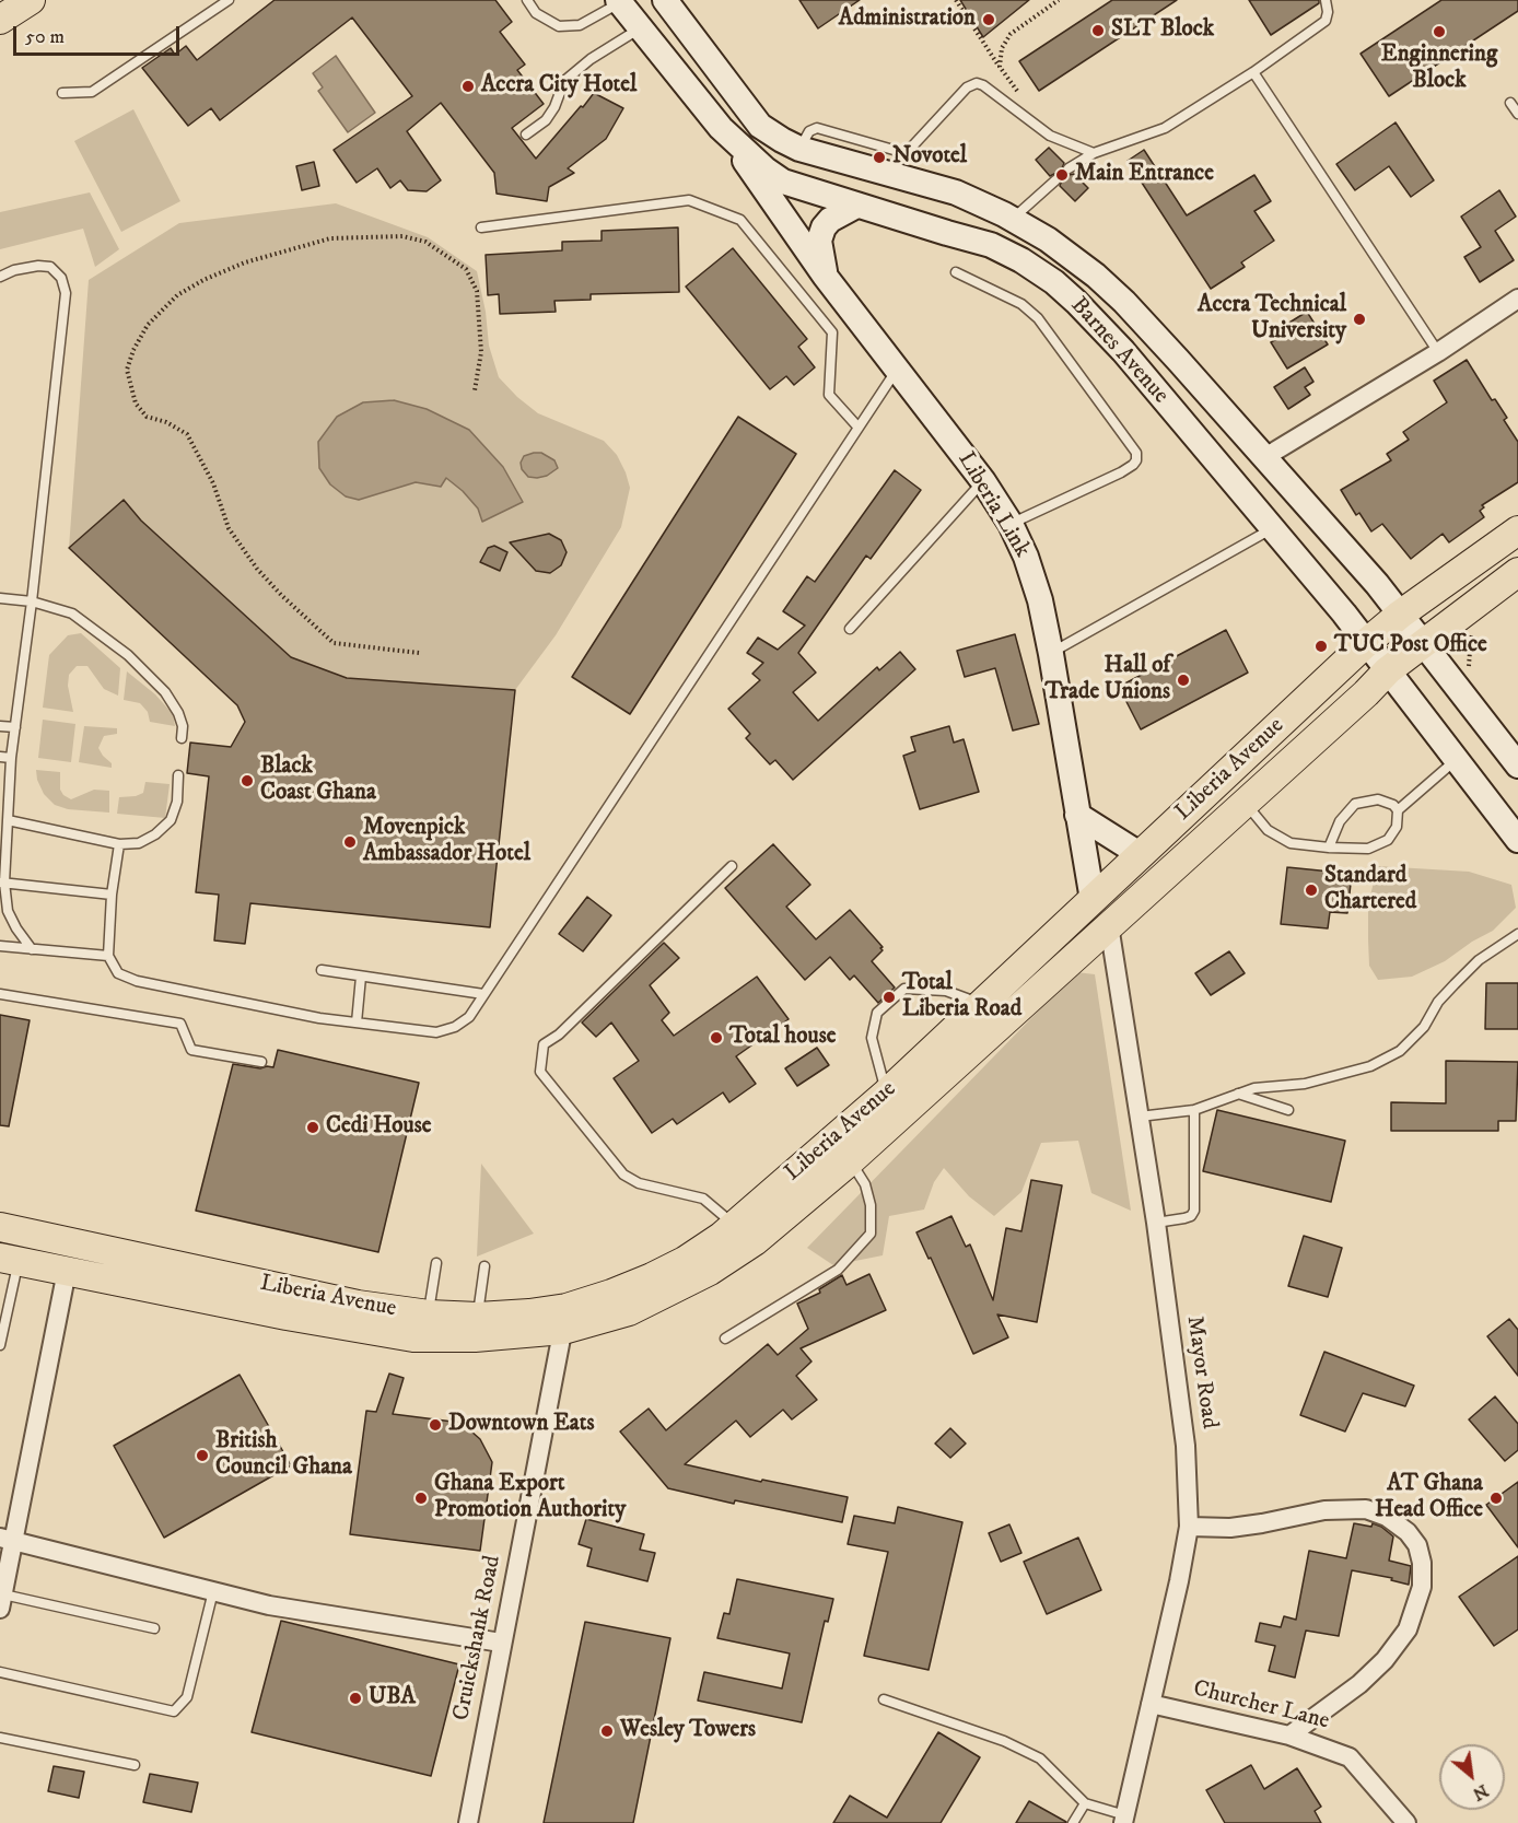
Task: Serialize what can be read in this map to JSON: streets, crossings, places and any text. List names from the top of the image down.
{
  "streets": {
    "main road": ["Barnes Avenue", "Liberia Link", "Liberia Avenue"],
    "street": ["Mayor Road", "Cruickshank Road", "Churcher Lane"]
  },
  "crossings": [
    ["Barnes Avenue", "Liberia Link"],
    ["Barnes Avenue", "Liberia Avenue"],
    ["Liberia Link", "Liberia Avenue"],
    ["Liberia Avenue", "Mayor Road"],
    ["Liberia Avenue", "Cruickshank Road"],
    ["Mayor Road", "Churcher Lane"]
  ],
  "places": [
    "Administration",
    "SLT Block",
    "Enginnering Block",
    "Accra City Hotel",
    "Novotel",
    "Main Entrance",
    "Accra Technical University",
    "TUC Post Office",
    "Hall of Trade Unions",
    "Black Coast Ghana",
    "Movenpick Ambassador Hotel",
    "Standard Chartered",
    "Total Liberia Road",
    "Total house",
    "Cedi House",
    "Downtown Eats",
    "British Council Ghana",
    "Ghana Export Promotion Authority",
    "AT Ghana Head Office",
    "UBA",
    "Wesley Towers"
  ],
  "scale_bar": "50 m",
  "north": "bottom right"
}
